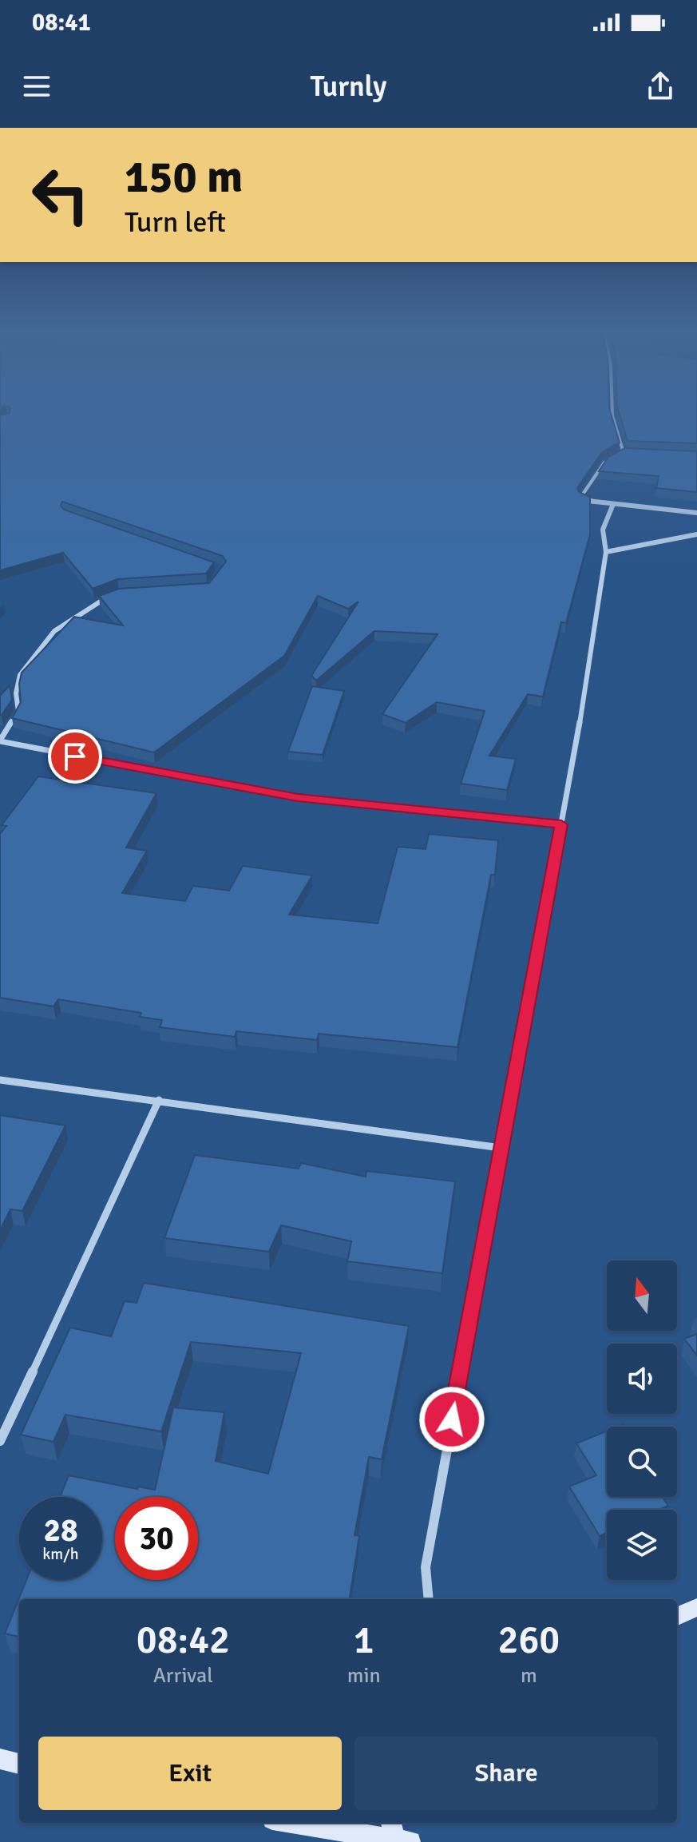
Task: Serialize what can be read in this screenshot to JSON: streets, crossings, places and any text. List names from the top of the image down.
{
  "north": "top",
  "page": {
    "status": "08:41",
    "header": "Turnly",
    "turn": ["150 m", "Turn left"],
    "speed": "28 km/h",
    "limit": "30",
    "eta": [
      "08:42",
      "Arrival",
      "1",
      "min",
      "260",
      "m"
    ],
    "buttons": ["Exit", "Share"]
  }
}
